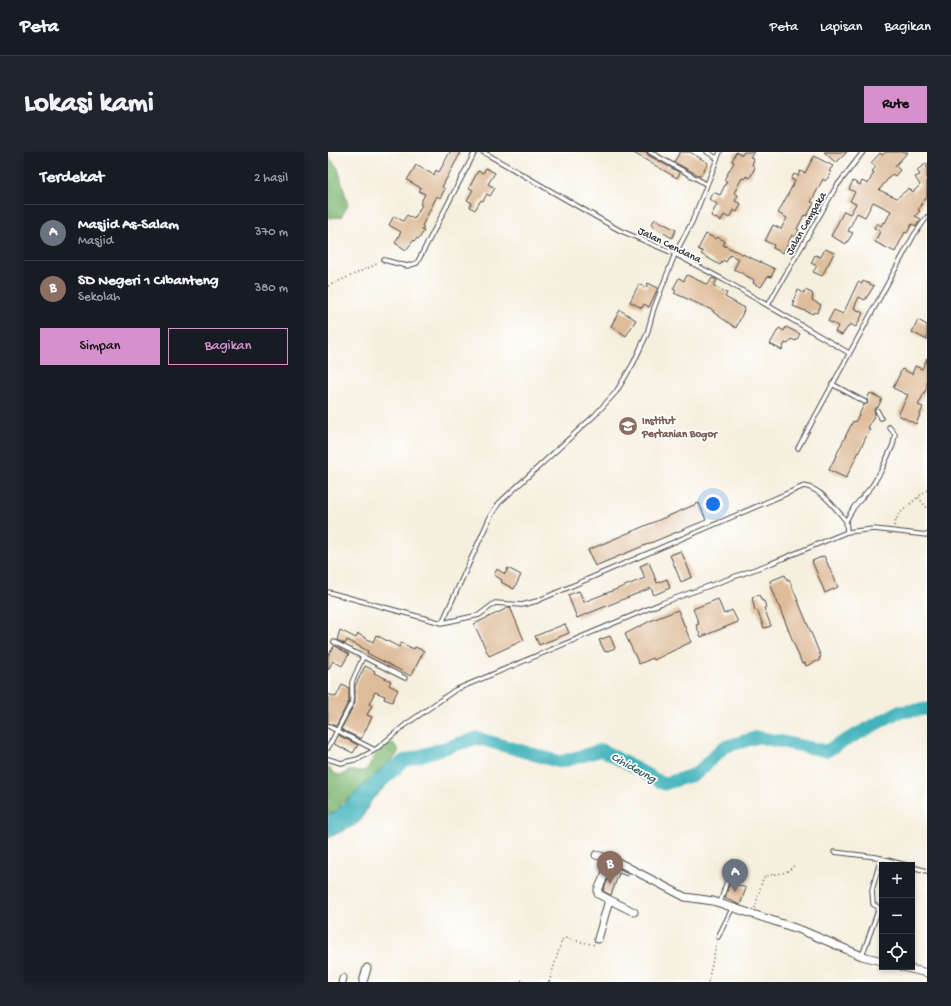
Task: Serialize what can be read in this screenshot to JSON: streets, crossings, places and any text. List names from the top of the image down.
{
  "streets": {
    "lane": ["Jalan Cempaka", "Jalan Cendana"]
  },
  "crossings": [
    ["Jalan Cempaka", "Jalan Cendana"]
  ],
  "water": ["Cihideung"],
  "places": {
    "school or university": ["Institut Pertanian Bogor"]
  },
  "page": {
    "header": "Peta",
    "nav": ["Peta", "Lapisan", "Bagikan"],
    "buttons": [
      "Rute",
      ["Simpan", "Bagikan"]
    ],
    "title": "Lokasi kami",
    "heading": ["Terdekat", "2 hasil"],
    "list": [
      {
        "mark": "A",
        "name": "Masjid As-Salam",
        "note": "Masjid",
        "value": "370 m"
      },
      {
        "mark": "B",
        "name": "SD Negeri 1 CIbanteng",
        "note": "Sekolah",
        "value": "380 m"
      }
    ],
    "pins": ["B", "A"],
    "map_buttons": ["+", "−"]
  }
}
